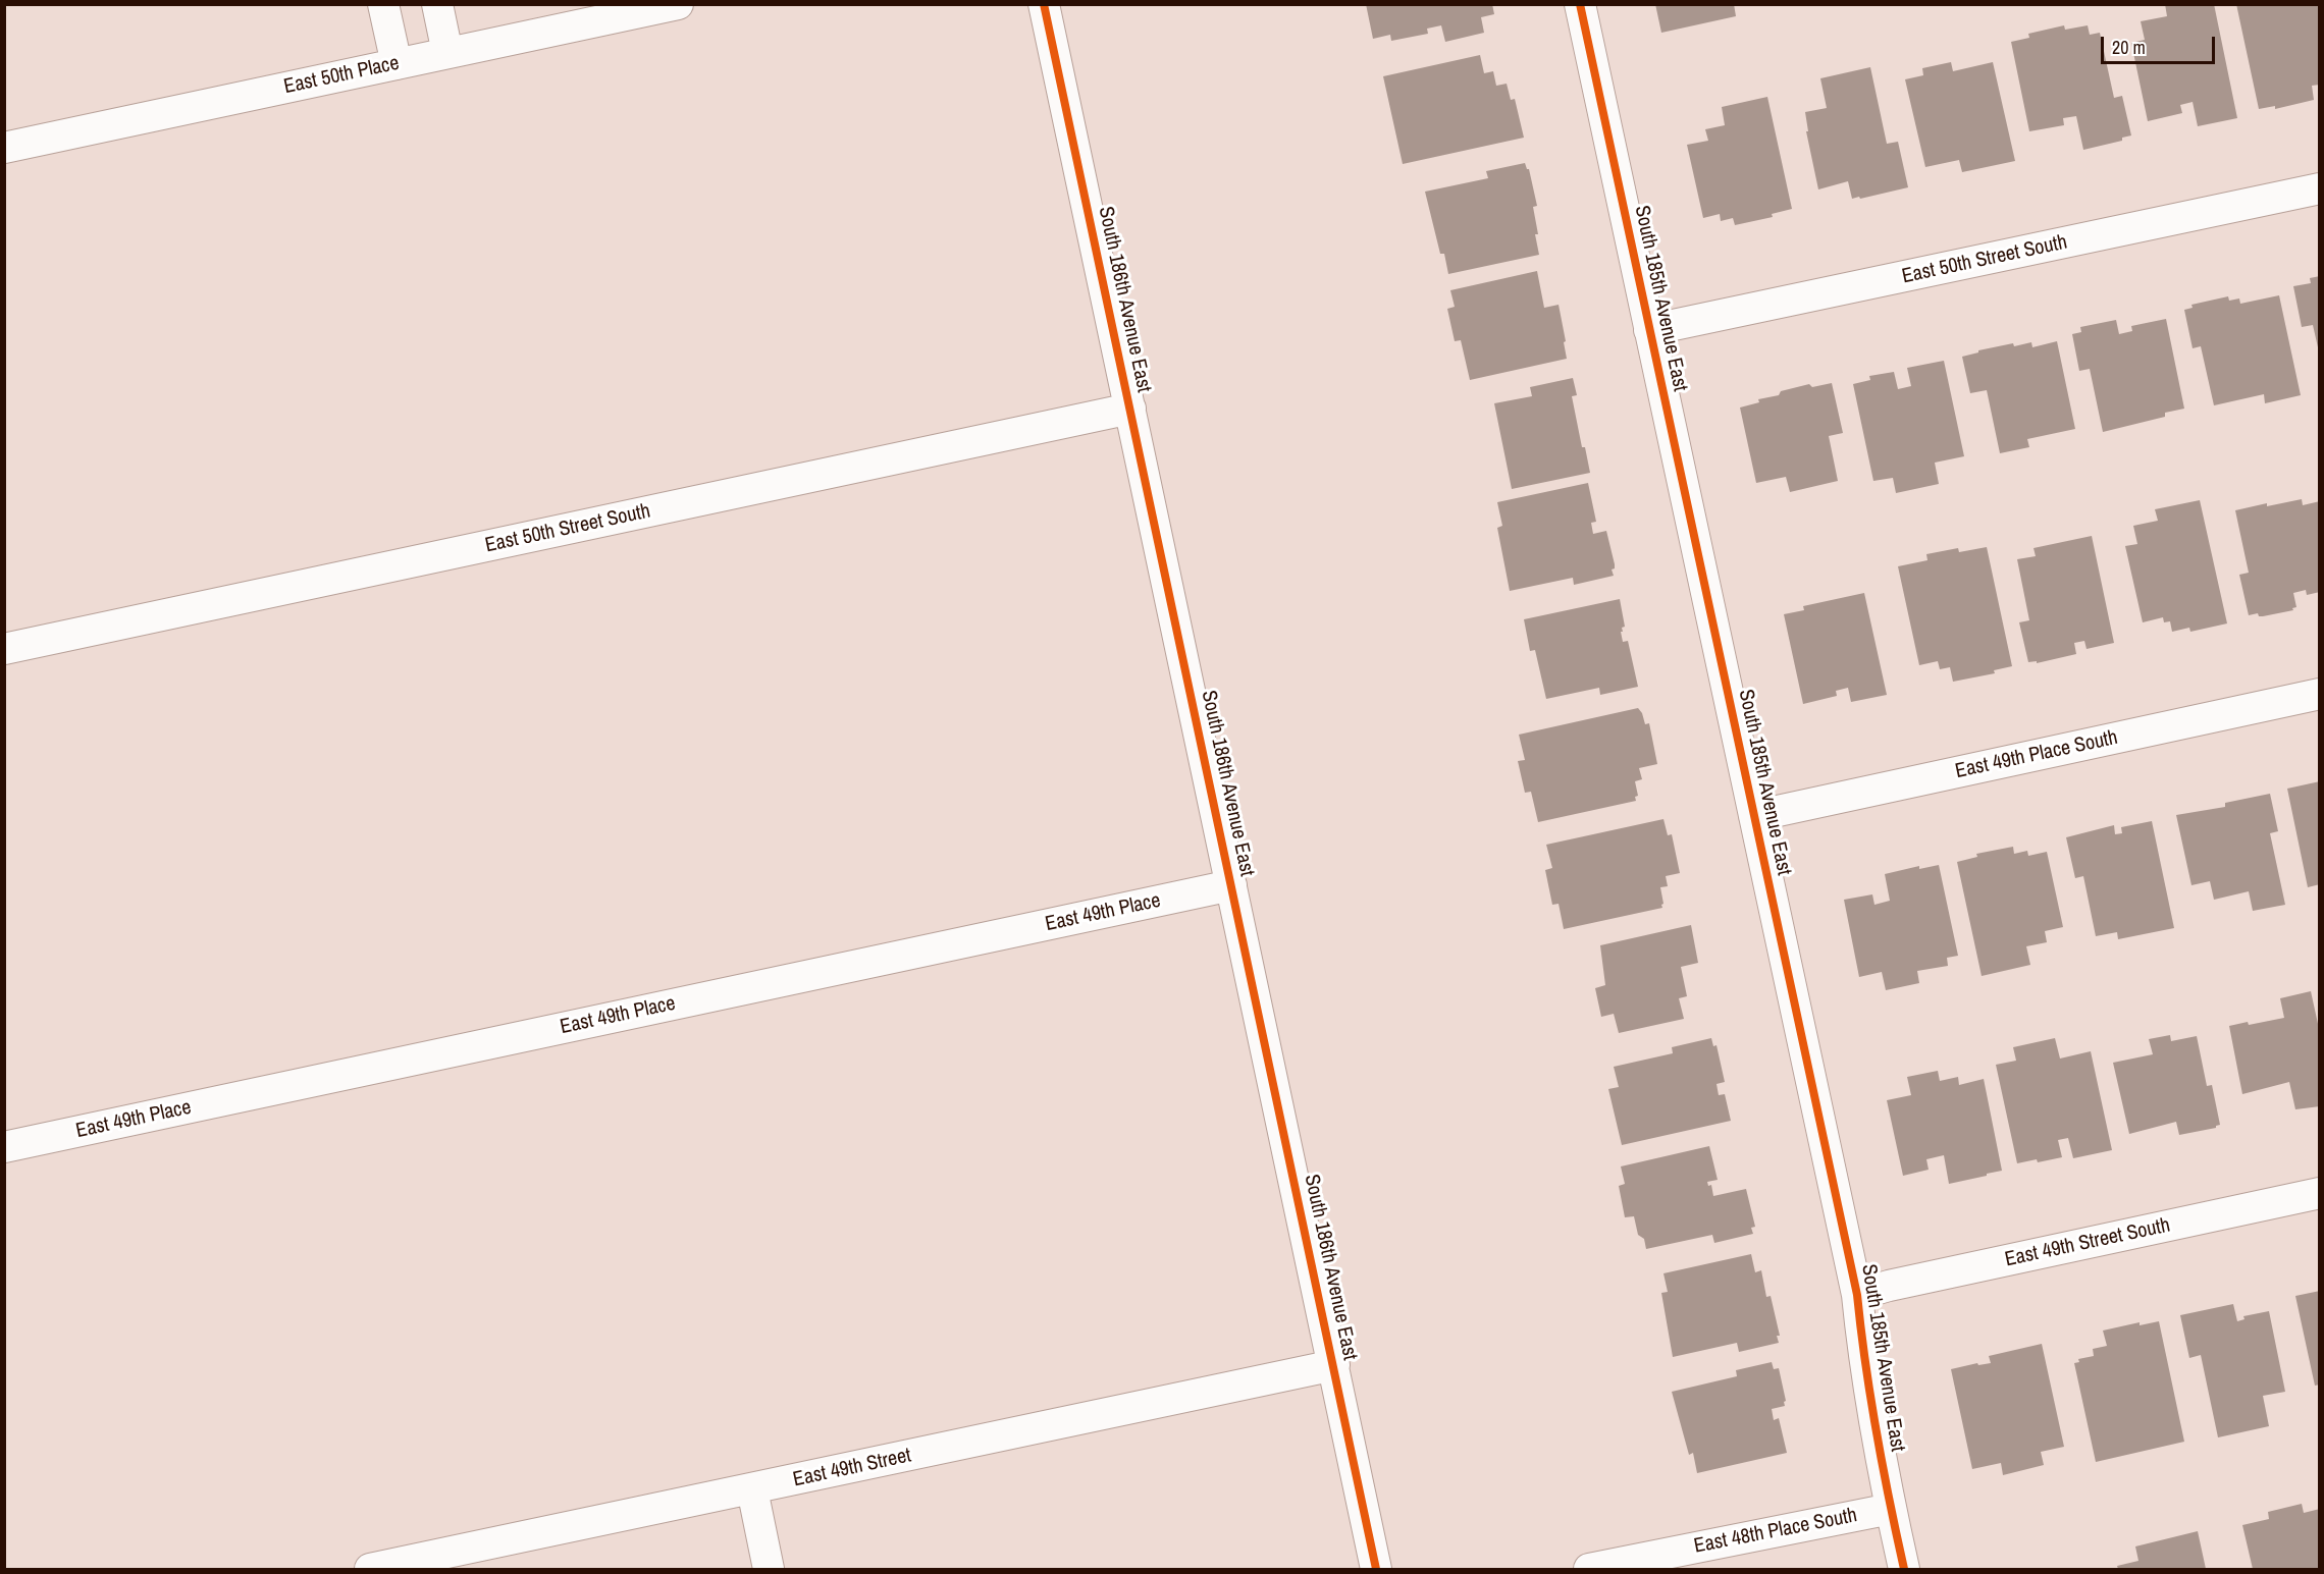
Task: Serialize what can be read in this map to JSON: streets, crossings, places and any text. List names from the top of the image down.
{
  "streets": {
    "street": [
      "East 50th Place",
      "East 50th Street South",
      "South 185th Avenue East",
      "South 186th Avenue East",
      "East 49th Place South",
      "East 49th Place",
      "East 49th Street South",
      "East 49th Street",
      "East 48th Place South"
    ]
  },
  "crossings": [
    ["East 50th Street South", "South 185th Avenue East"],
    ["East 50th Street South", "South 186th Avenue East"],
    ["South 185th Avenue East", "East 49th Place South"],
    ["South 185th Avenue East", "East 49th Street South"],
    ["South 185th Avenue East", "East 48th Place South"],
    ["South 186th Avenue East", "East 49th Place"],
    ["South 186th Avenue East", "East 49th Street"]
  ],
  "scale_bar": "20 m"
}
